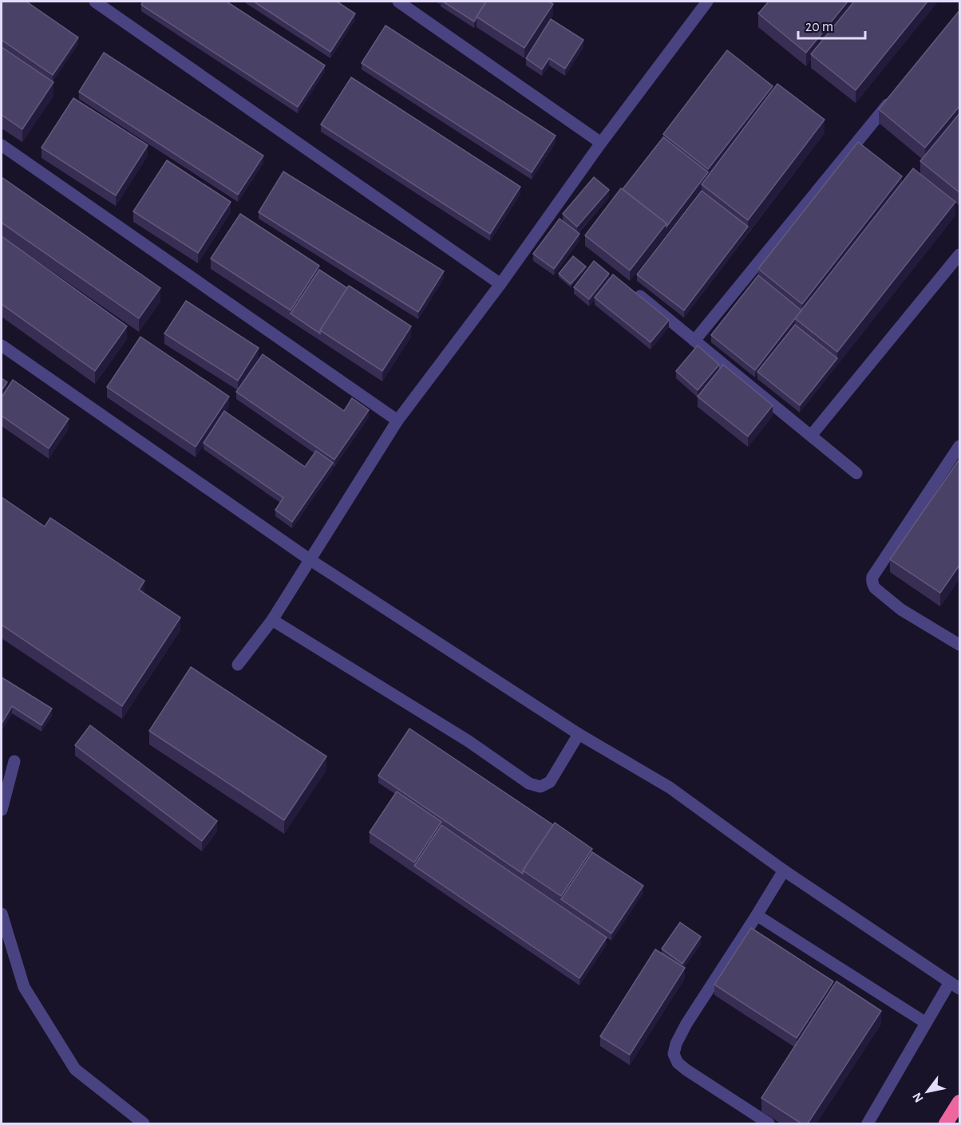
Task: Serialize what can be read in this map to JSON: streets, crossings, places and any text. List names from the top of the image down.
{
  "scale_bar": "20 m",
  "north": "bottom left"
}
